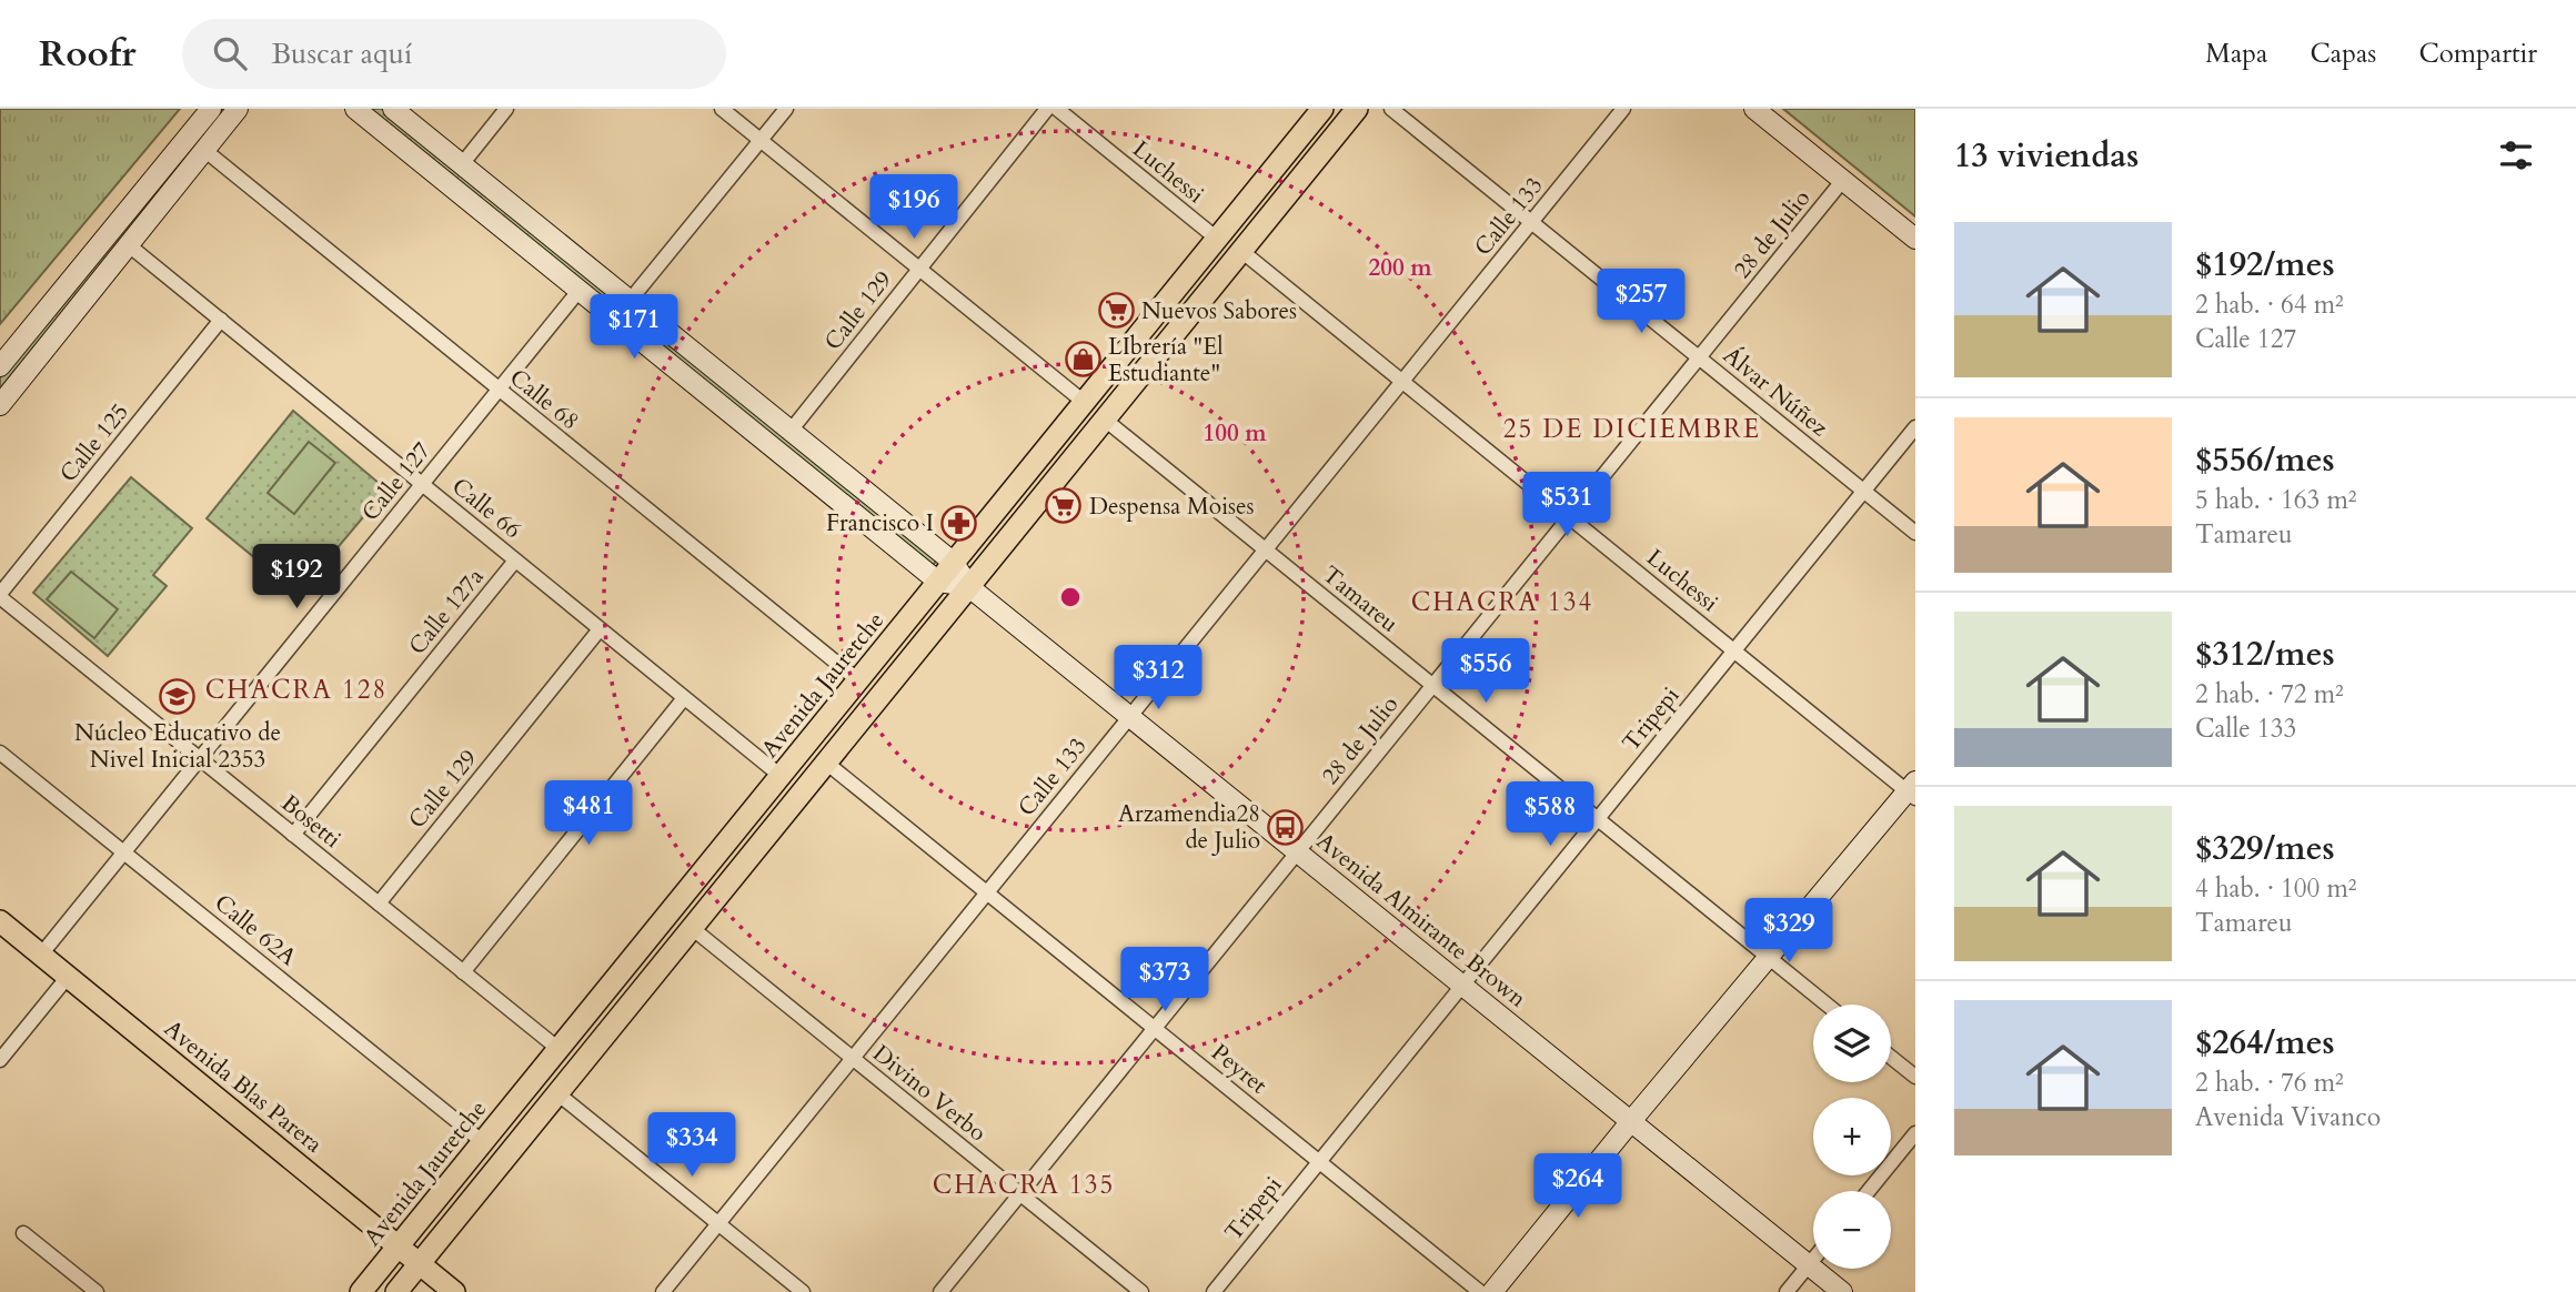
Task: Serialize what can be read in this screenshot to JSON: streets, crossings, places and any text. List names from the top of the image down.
{
  "streets": {
    "main road": ["Avenida Jauretche", "Avenida Almirante Brown", "Avenida Blas Parera"],
    "street": [
      "Luchessi",
      "Calle 133",
      "28 de Julio",
      "Calle 129",
      "Álvar Núñez",
      "Calle 68",
      "Calle 125",
      "Calle 127",
      "Calle 66",
      "Tamareu",
      "Calle 127a",
      "Tripepi",
      "Bosetti",
      "Calle 62A",
      "Peyret",
      "Divino Verbo"
    ]
  },
  "crossings": [
    ["Luchessi", "Calle 133"],
    ["Luchessi", "28 de Julio"],
    ["Luchessi", "Avenida Jauretche"],
    ["Luchessi", "Tripepi"],
    ["Calle 133", "Álvar Núñez"],
    ["Calle 133", "Tamareu"],
    ["Calle 133", "Avenida Almirante Brown"],
    ["Calle 133", "Peyret"],
    ["Calle 133", "Divino Verbo"],
    ["28 de Julio", "Álvar Núñez"],
    ["28 de Julio", "Tamareu"],
    ["28 de Julio", "Avenida Almirante Brown"],
    ["28 de Julio", "Peyret"],
    ["28 de Julio", "Divino Verbo"],
    ["Calle 129", "Calle 66"],
    ["Calle 129", "Bosetti"],
    ["Calle 129", "Avenida Almirante Brown"],
    ["Álvar Núñez", "Tripepi"],
    ["Calle 68", "Calle 127"],
    ["Calle 68", "Avenida Jauretche"],
    ["Calle 125", "Calle 66"],
    ["Calle 125", "Bosetti"],
    ["Calle 127", "Calle 66"],
    ["Calle 127", "Bosetti"],
    ["Calle 127", "Avenida Almirante Brown"],
    ["Calle 127", "Calle 62A"],
    ["Calle 127", "Avenida Blas Parera"],
    ["Calle 66", "Calle 127a"],
    ["Calle 66", "Avenida Jauretche"],
    ["Tamareu", "Tripepi"],
    ["Calle 127a", "Bosetti"],
    ["Avenida Jauretche", "Bosetti"],
    ["Avenida Jauretche", "Avenida Almirante Brown"],
    ["Avenida Jauretche", "Calle 62A"],
    ["Avenida Jauretche", "Avenida Blas Parera"],
    ["Tripepi", "Avenida Almirante Brown"],
    ["Tripepi", "Peyret"]
  ],
  "districts": [
    "25 DE DICIEMBRE",
    "CHACRA 134",
    "CHACRA 128",
    "CHACRA 135"
  ],
  "places": {
    "supermarket": ["Nuevos Sabores", "Despensa Moises"],
    "shop": ["LIbrería \"El Estudiante\""],
    "pharmacy": ["Francisco I"],
    "school or university": ["Núcleo Educativo de Nivel Inicial 2353"],
    "bus stop": ["Arzamendia28 de Julio"]
  },
  "page": {
    "header": "Roofr",
    "search": "Buscar aquí",
    "nav": ["Mapa", "Capas", "Compartir"],
    "heading": "13 viviendas",
    "price": [
      "$196",
      "$257",
      "$171",
      "$531",
      "$192",
      "$556",
      "$312",
      "$481",
      "$588",
      "$329",
      "$373",
      "$334",
      "$264"
    ],
    "list": [
      {
        "name": "$192/mes",
        "note": "2 hab. · 64 m² · Calle 127"
      },
      {
        "name": "$556/mes",
        "note": "5 hab. · 163 m² · Tamareu"
      },
      {
        "name": "$312/mes",
        "note": "2 hab. · 72 m² · Calle 133"
      },
      {
        "name": "$329/mes",
        "note": "4 hab. · 100 m² · Tamareu"
      },
      {
        "name": "$264/mes",
        "note": "2 hab. · 76 m² · Avenida Vivanco"
      }
    ],
    "map_buttons": ["+", "−"]
  },
  "rings": ["200 m", "100 m"]
}
